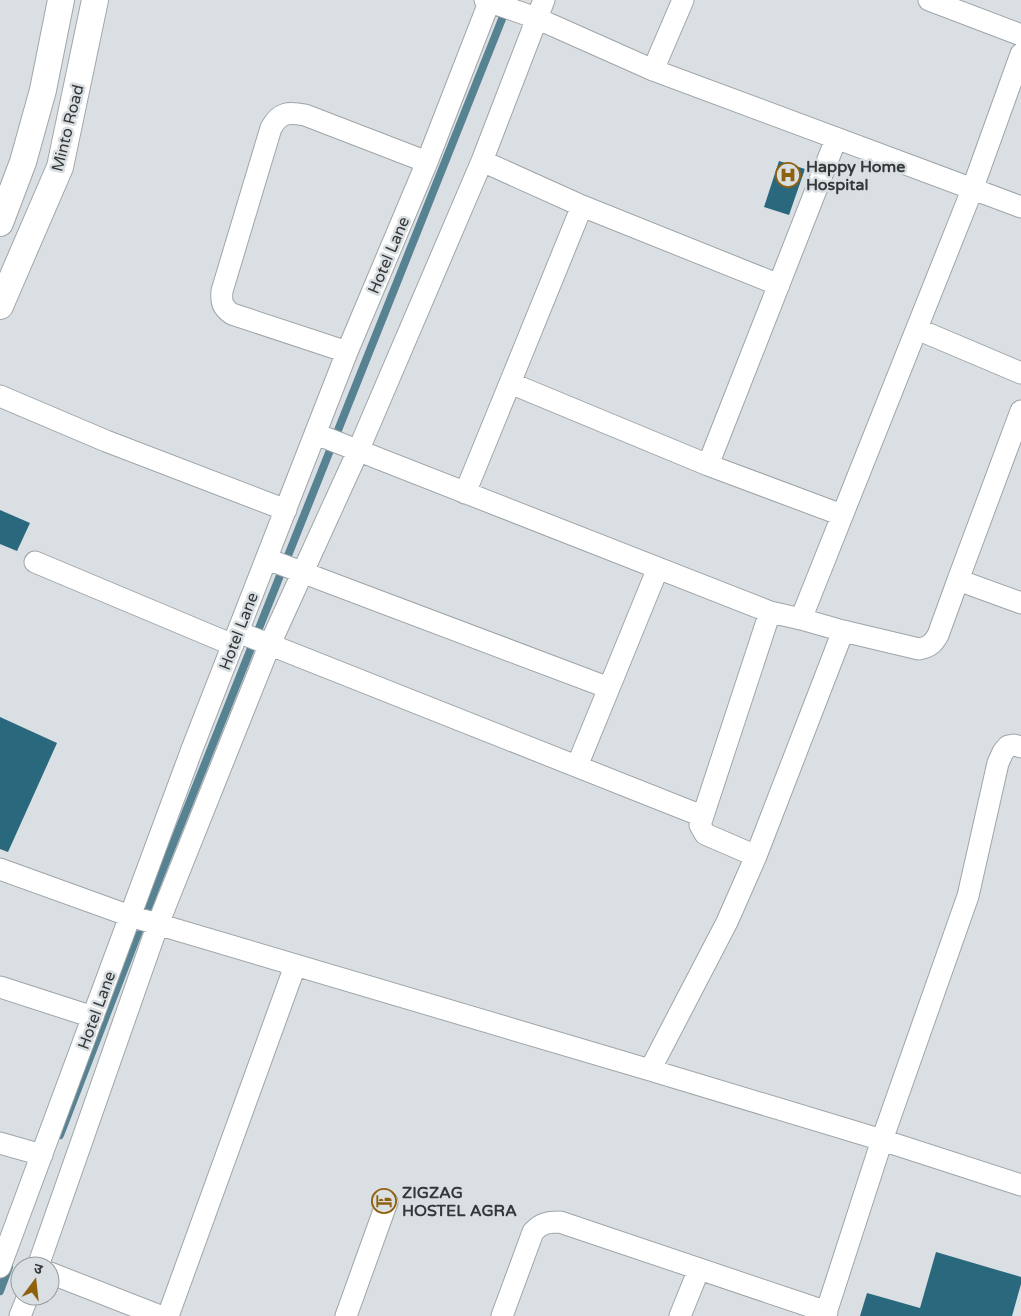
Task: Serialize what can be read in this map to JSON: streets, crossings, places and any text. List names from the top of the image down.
{
  "streets": {
    "street": ["Minto Road", "Hotel Lane"]
  },
  "places": {
    "hospital": ["Happy Home Hospital"],
    "hotel": ["ZIGZAG HOSTEL AGRA"]
  },
  "north": "top"
}
